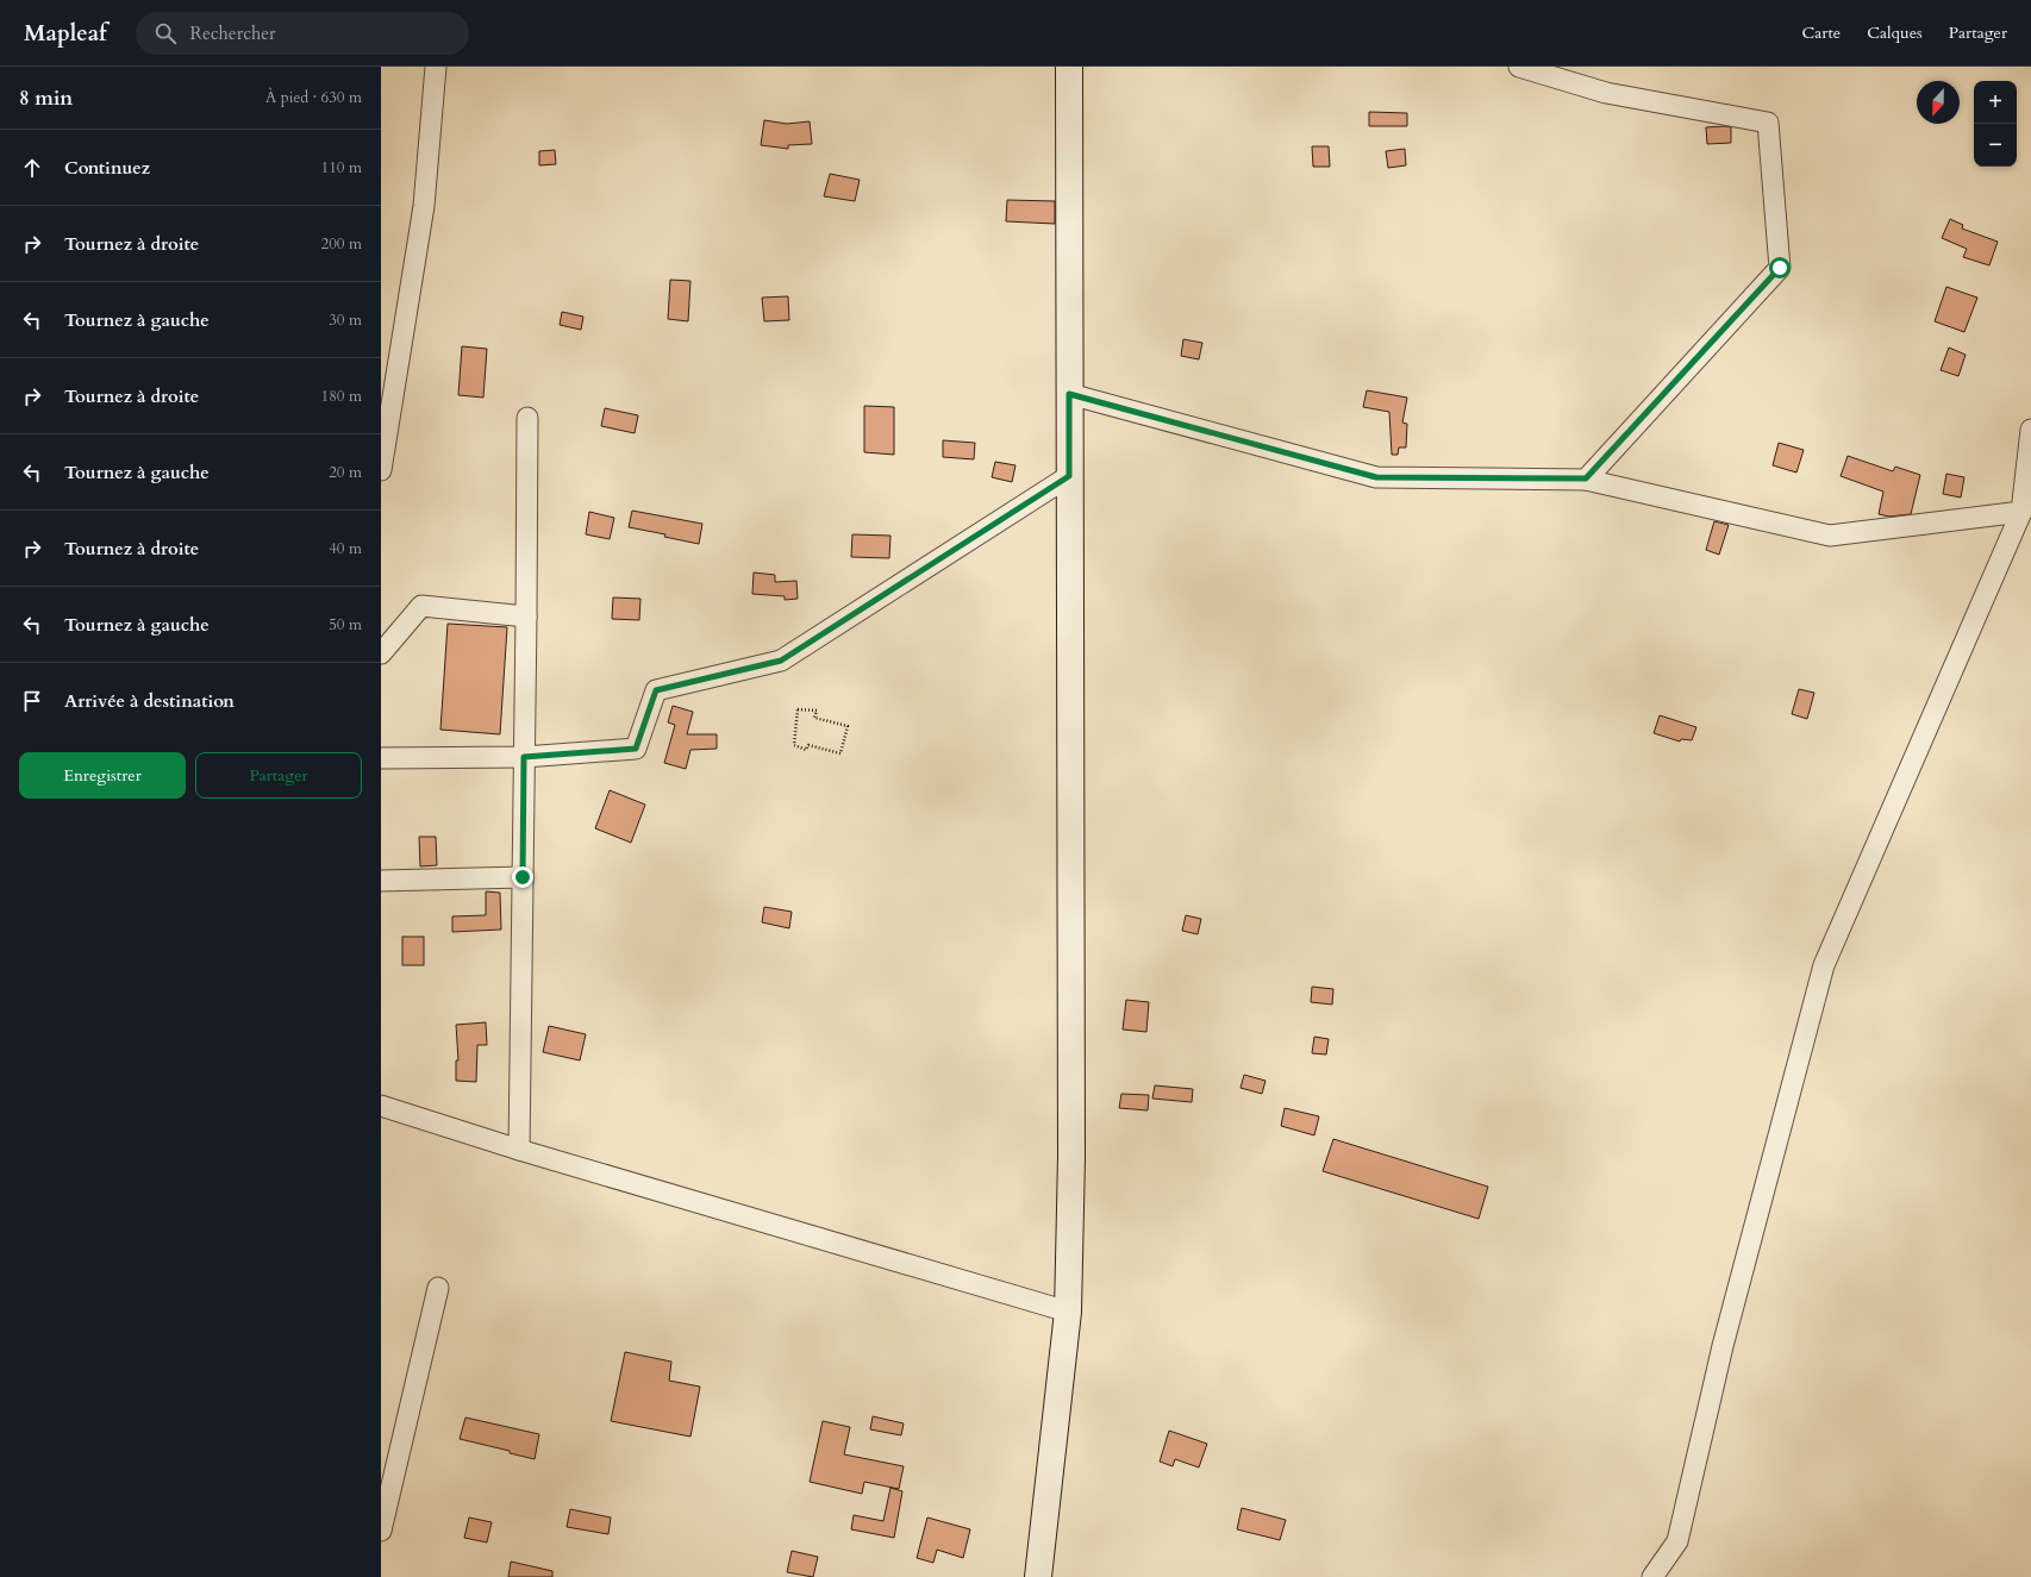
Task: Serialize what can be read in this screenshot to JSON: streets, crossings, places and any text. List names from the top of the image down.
{
  "north": "bottom",
  "page": {
    "header": "Mapleaf",
    "search": "Rechercher",
    "nav": ["Carte", "Calques", "Partager"],
    "heading": ["8 min", "À pied · 630 m"],
    "map_buttons": ["+", "−"],
    "list": [
      ["Continuez", "110 m"],
      ["Tournez à droite", "200 m"],
      ["Tournez à gauche", "30 m"],
      ["Tournez à droite", "180 m"],
      ["Tournez à gauche", "20 m"],
      ["Tournez à droite", "40 m"],
      ["Tournez à gauche", "50 m"],
      "Arrivée à destination"
    ],
    "buttons": ["Enregistrer", "Partager"]
  }
}
